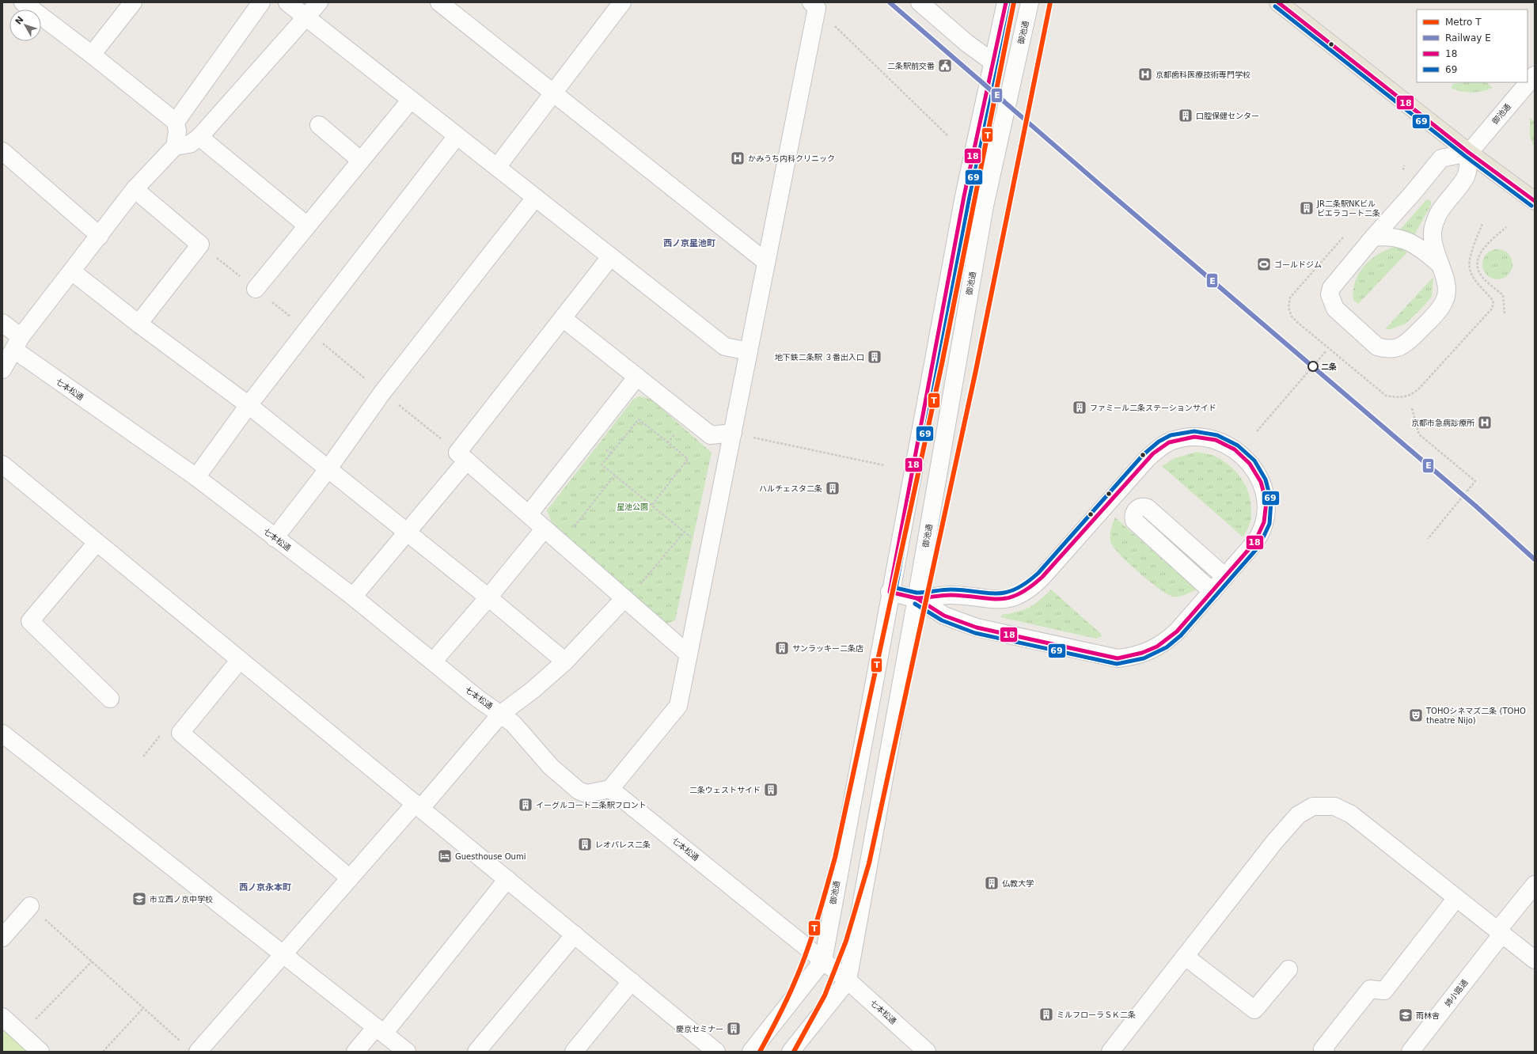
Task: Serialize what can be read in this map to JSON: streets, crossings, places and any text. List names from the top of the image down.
{
  "streets": {
    "street": ["御池通", "七本松通", "姉小路通"]
  },
  "crossings": [
    ["御池通", "七本松通"]
  ],
  "districts": ["西ノ京星池町", "西ノ京永本町"],
  "parks": ["星池公園"],
  "places": {
    "public building": ["二条駅前交番"],
    "hospital": ["京都歯科医療技術専門学校", "かみうち内科クリニック", "京都市急病診療所"],
    "building": [
      "口腔保健センター",
      "JR二条駅NKビル ビエラコート二条",
      "地下鉄二条駅 ３番出入口",
      "ファミール二条ステーションサイド",
      "ハルチェスタ二条",
      "サンラッキー二条店",
      "二条ウェストサイド",
      "イーグルコート二条駅フロント",
      "レオパレス二条",
      "仏教大学",
      "ミルフローラＳＫ二条",
      "慶京セミナー"
    ],
    "sports": ["ゴールドジム"],
    "other": ["二条"],
    "theatre": ["TOHOシネマズ二条 (TOHO theatre Nijo)"],
    "hotel": ["Guesthouse Oumi"],
    "school or university": ["市立西ノ京中学校", "雨林舎"]
  },
  "lines": [
    "metro line T",
    "rail line E",
    "transit line 18",
    "transit line 69"
  ],
  "legend": [
    "Metro T",
    "Railway E",
    "18",
    "69"
  ],
  "north": "top left"
}
